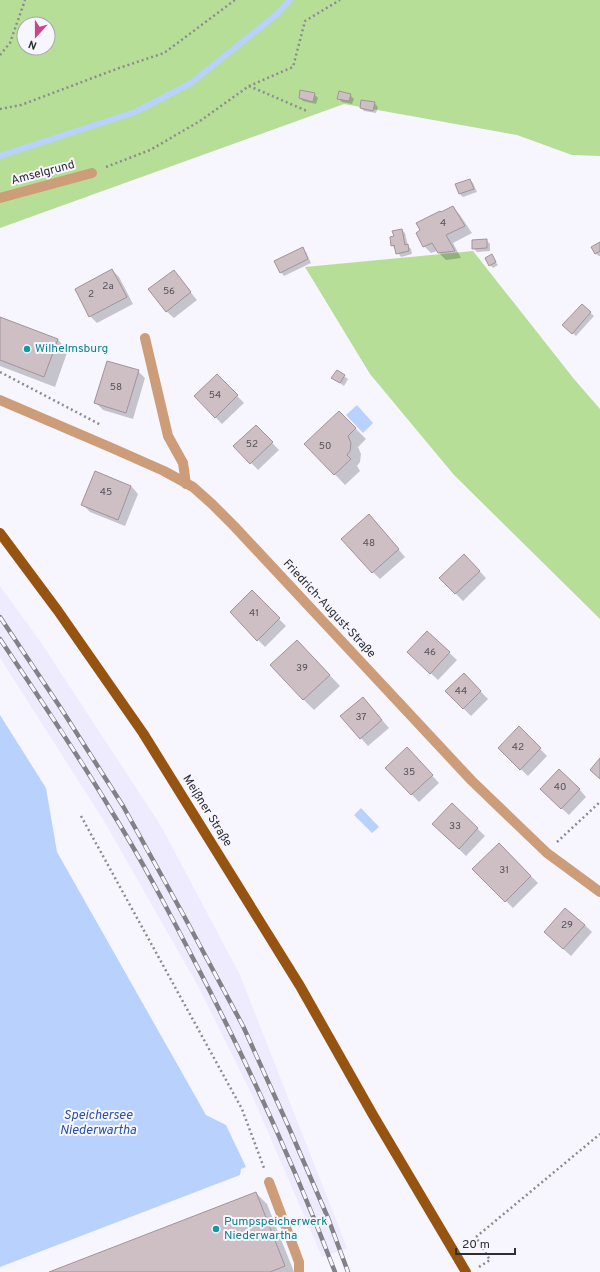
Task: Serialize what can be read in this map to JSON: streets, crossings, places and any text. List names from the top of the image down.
{
  "streets": {
    "main road": ["Meißner Straße"],
    "street": ["Amselgrund", "Friedrich-August-Straße"]
  },
  "water": ["Speichersee Niederwartha"],
  "places": ["Wilhelmsburg", "Pumpspeicherwerk Niederwartha"],
  "house_numbers": [
    "4",
    "2a",
    "56",
    "2",
    "58",
    "54",
    "52",
    "50",
    "45",
    "48",
    "41",
    "46",
    "39",
    "44",
    "37",
    "42",
    "35",
    "40",
    "33",
    "31",
    "29"
  ],
  "scale_bar": "20 m",
  "north": "bottom"
}
